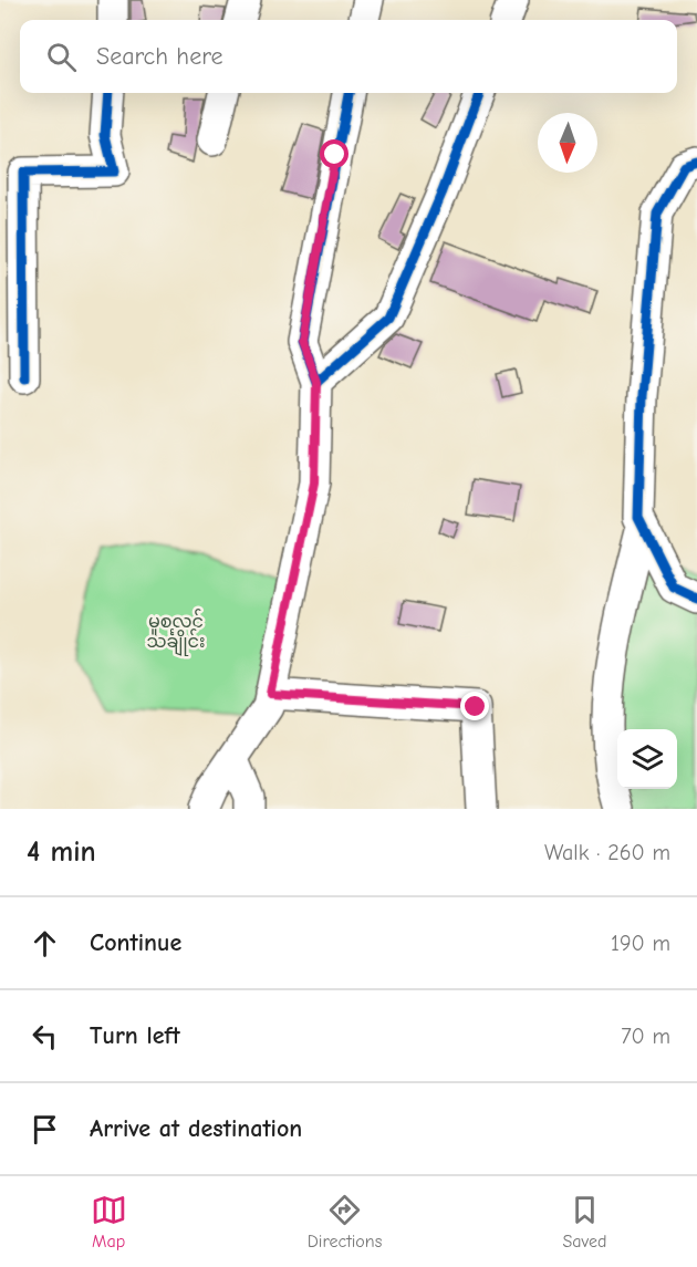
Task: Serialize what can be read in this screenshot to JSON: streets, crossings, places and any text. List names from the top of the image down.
{
  "parks": ["မူစလင် သင်္ချိုင်း"],
  "north": "bottom",
  "page": {
    "search": "Search here",
    "heading": ["4 min", "Walk · 260 m"],
    "list": [
      ["Continue", "190 m"],
      ["Turn left", "70 m"],
      "Arrive at destination"
    ],
    "nav": ["Map", "Directions", "Saved"]
  }
}
